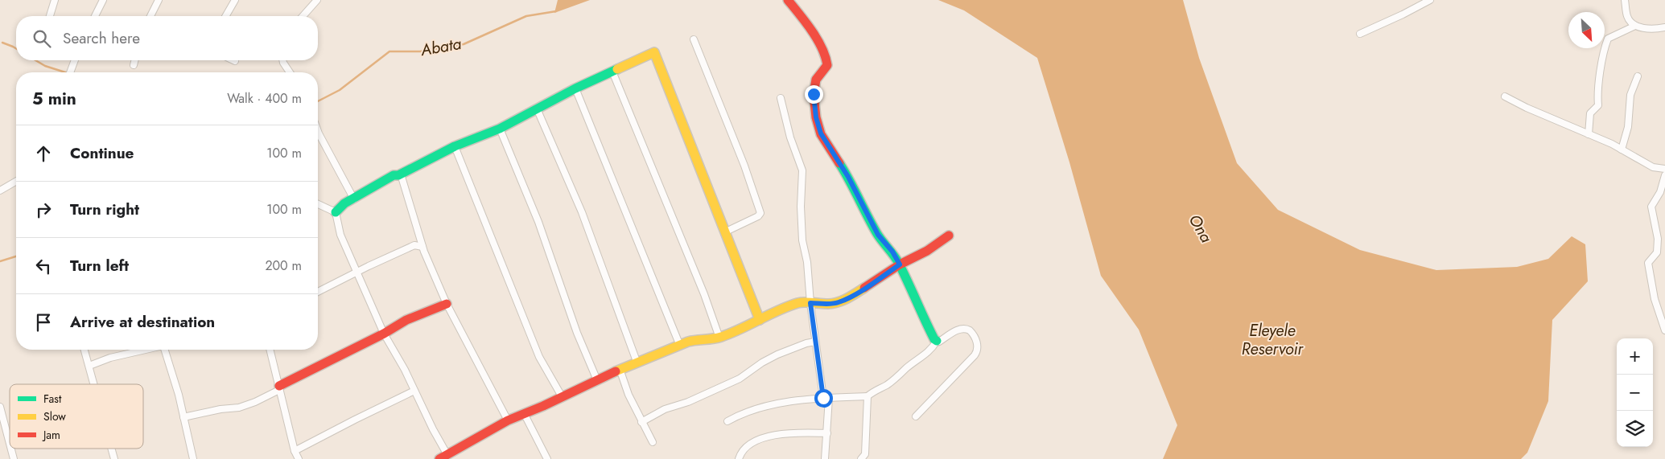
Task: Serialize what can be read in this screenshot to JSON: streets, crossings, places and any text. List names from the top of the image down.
{
  "water": ["Abata", "Ona", "Eleyele Reservoir"],
  "legend": ["Fast", "Slow", "Jam"],
  "north": "bottom right",
  "page": {
    "search": "Search here",
    "heading": ["5 min", "Walk · 400 m"],
    "list": [
      ["Continue", "100 m"],
      ["Turn right", "100 m"],
      ["Turn left", "200 m"],
      "Arrive at destination"
    ],
    "map_buttons": ["+", "−"]
  }
}
